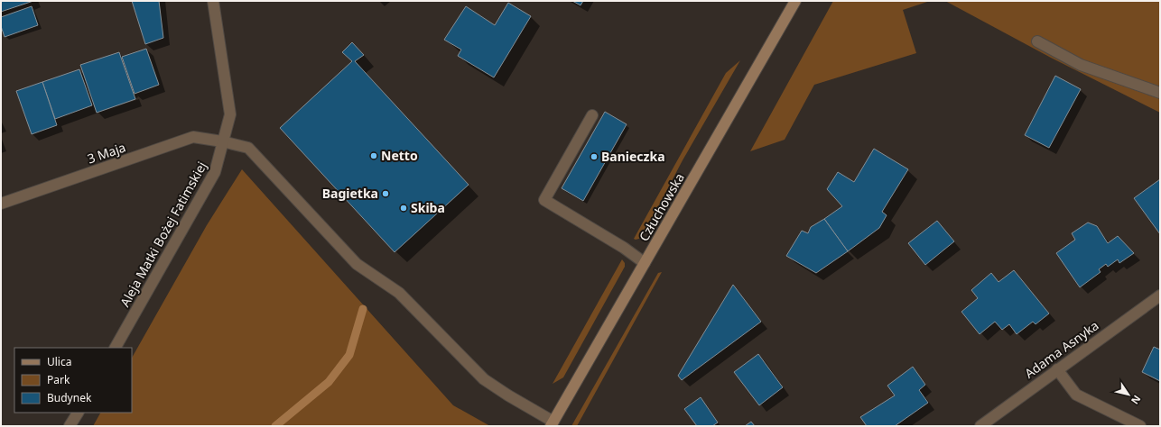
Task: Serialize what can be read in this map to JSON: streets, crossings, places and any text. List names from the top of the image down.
{
  "streets": {
    "main road": ["Człuchowska"],
    "street": ["3 Maja", "Aleja Matki Bożej Fatimskiej", "Adama Asnyka"]
  },
  "crossings": [
    ["3 Maja", "Człuchowska"],
    ["3 Maja", "Aleja Matki Bożej Fatimskiej"]
  ],
  "places": [
    "Netto",
    "Banieczka",
    "Bagietka",
    "Skiba"
  ],
  "legend": ["Ulica", "Park", "Budynek"],
  "north": "bottom right"
}
